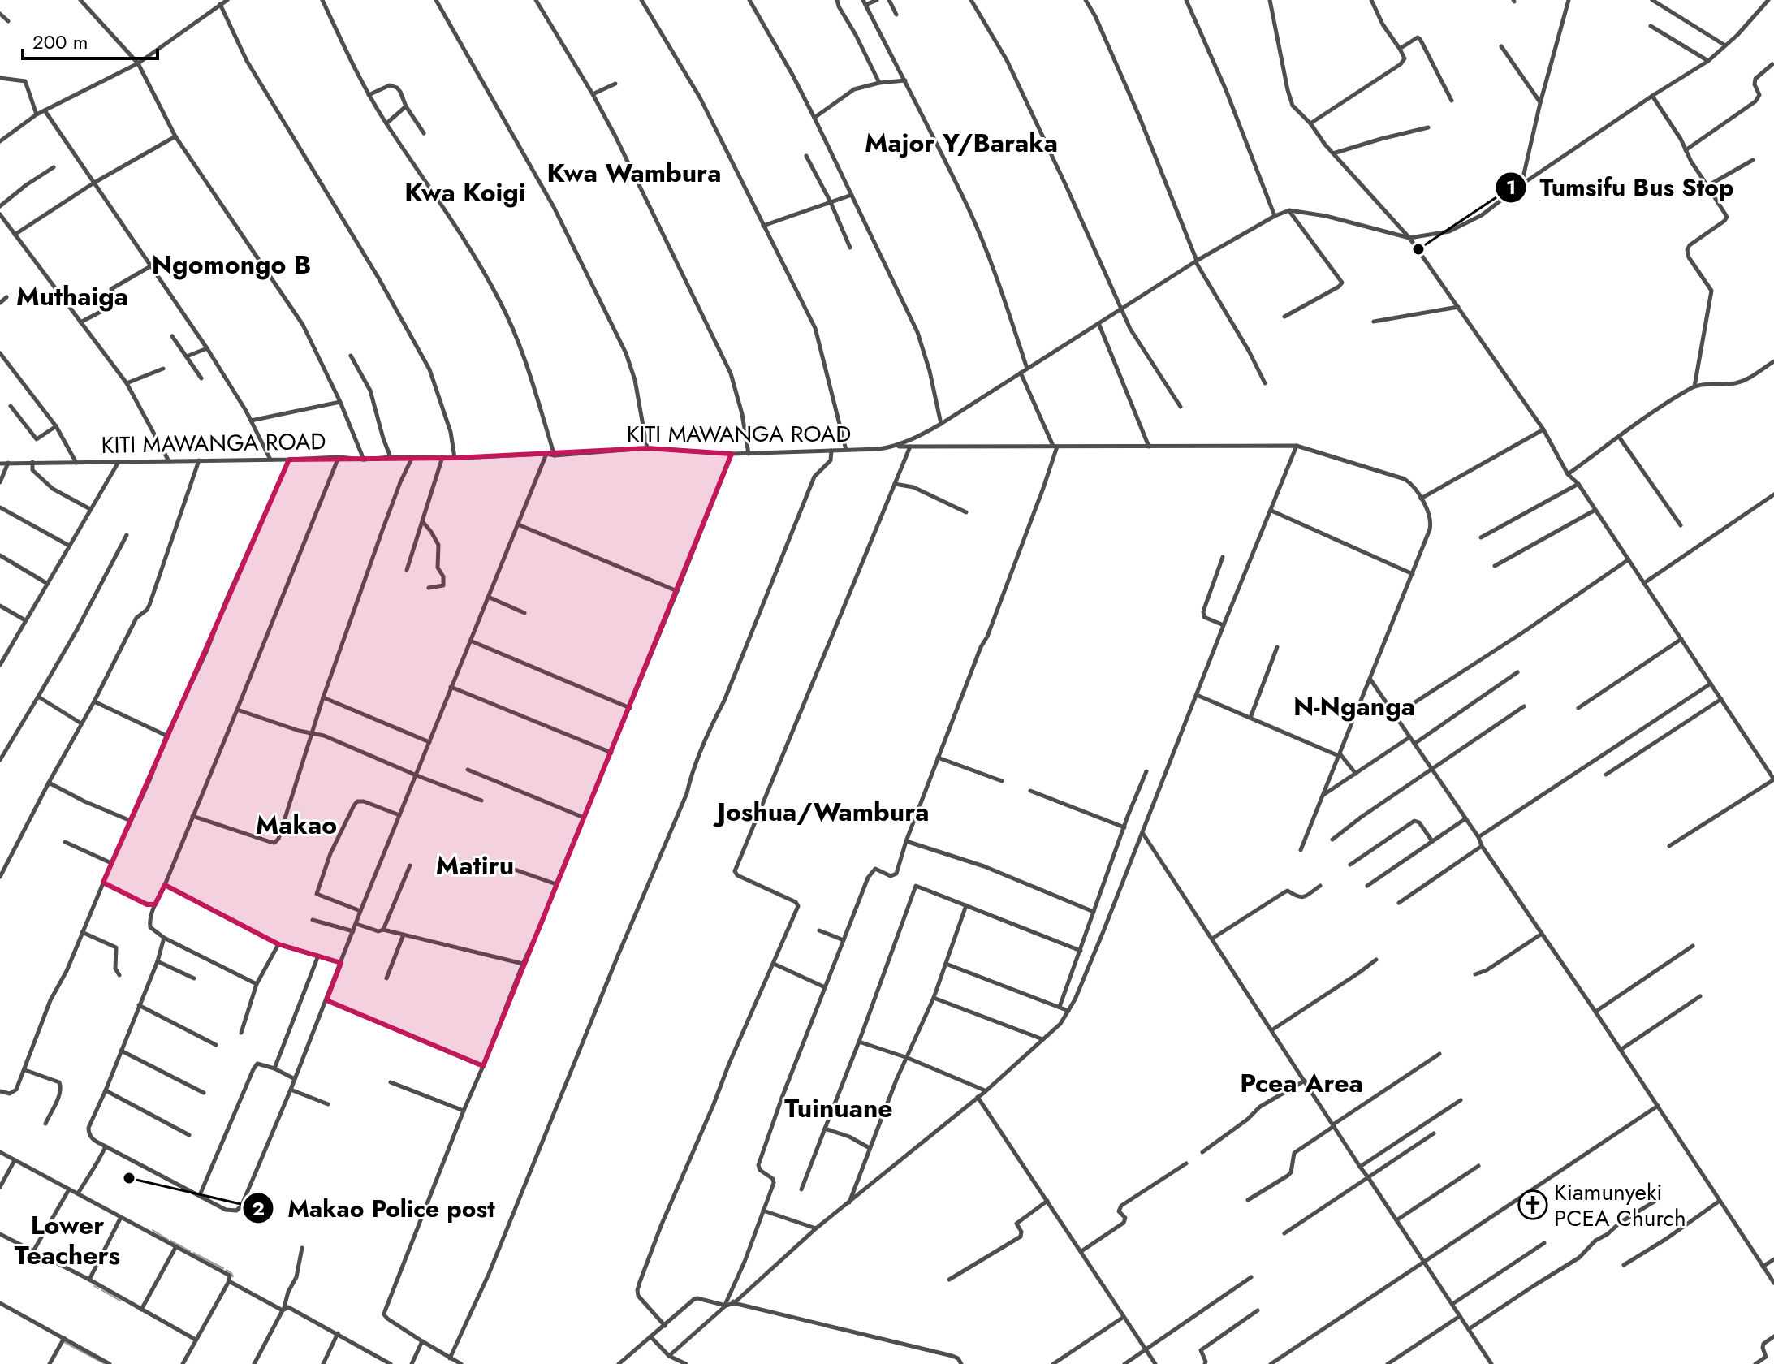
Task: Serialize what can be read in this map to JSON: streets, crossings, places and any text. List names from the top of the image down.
{
  "streets": {
    "street": ["KITI MAWANGA ROAD"]
  },
  "districts": [
    "Major Y/Baraka",
    "Kwa Wambura",
    "Kwa Koigi",
    "Ngomongo B",
    "Muthaiga",
    "N-Nganga",
    "Joshua/Wambura",
    "Makao",
    "Matiru",
    "Pcea Area",
    "Tuinuane",
    "Lower Teachers"
  ],
  "places": {
    "other": ["Tumsifu Bus Stop", "Makao Police post"],
    "church": ["Kiamunyeki PCEA Church"]
  },
  "scale_bar": "200 m"
}
